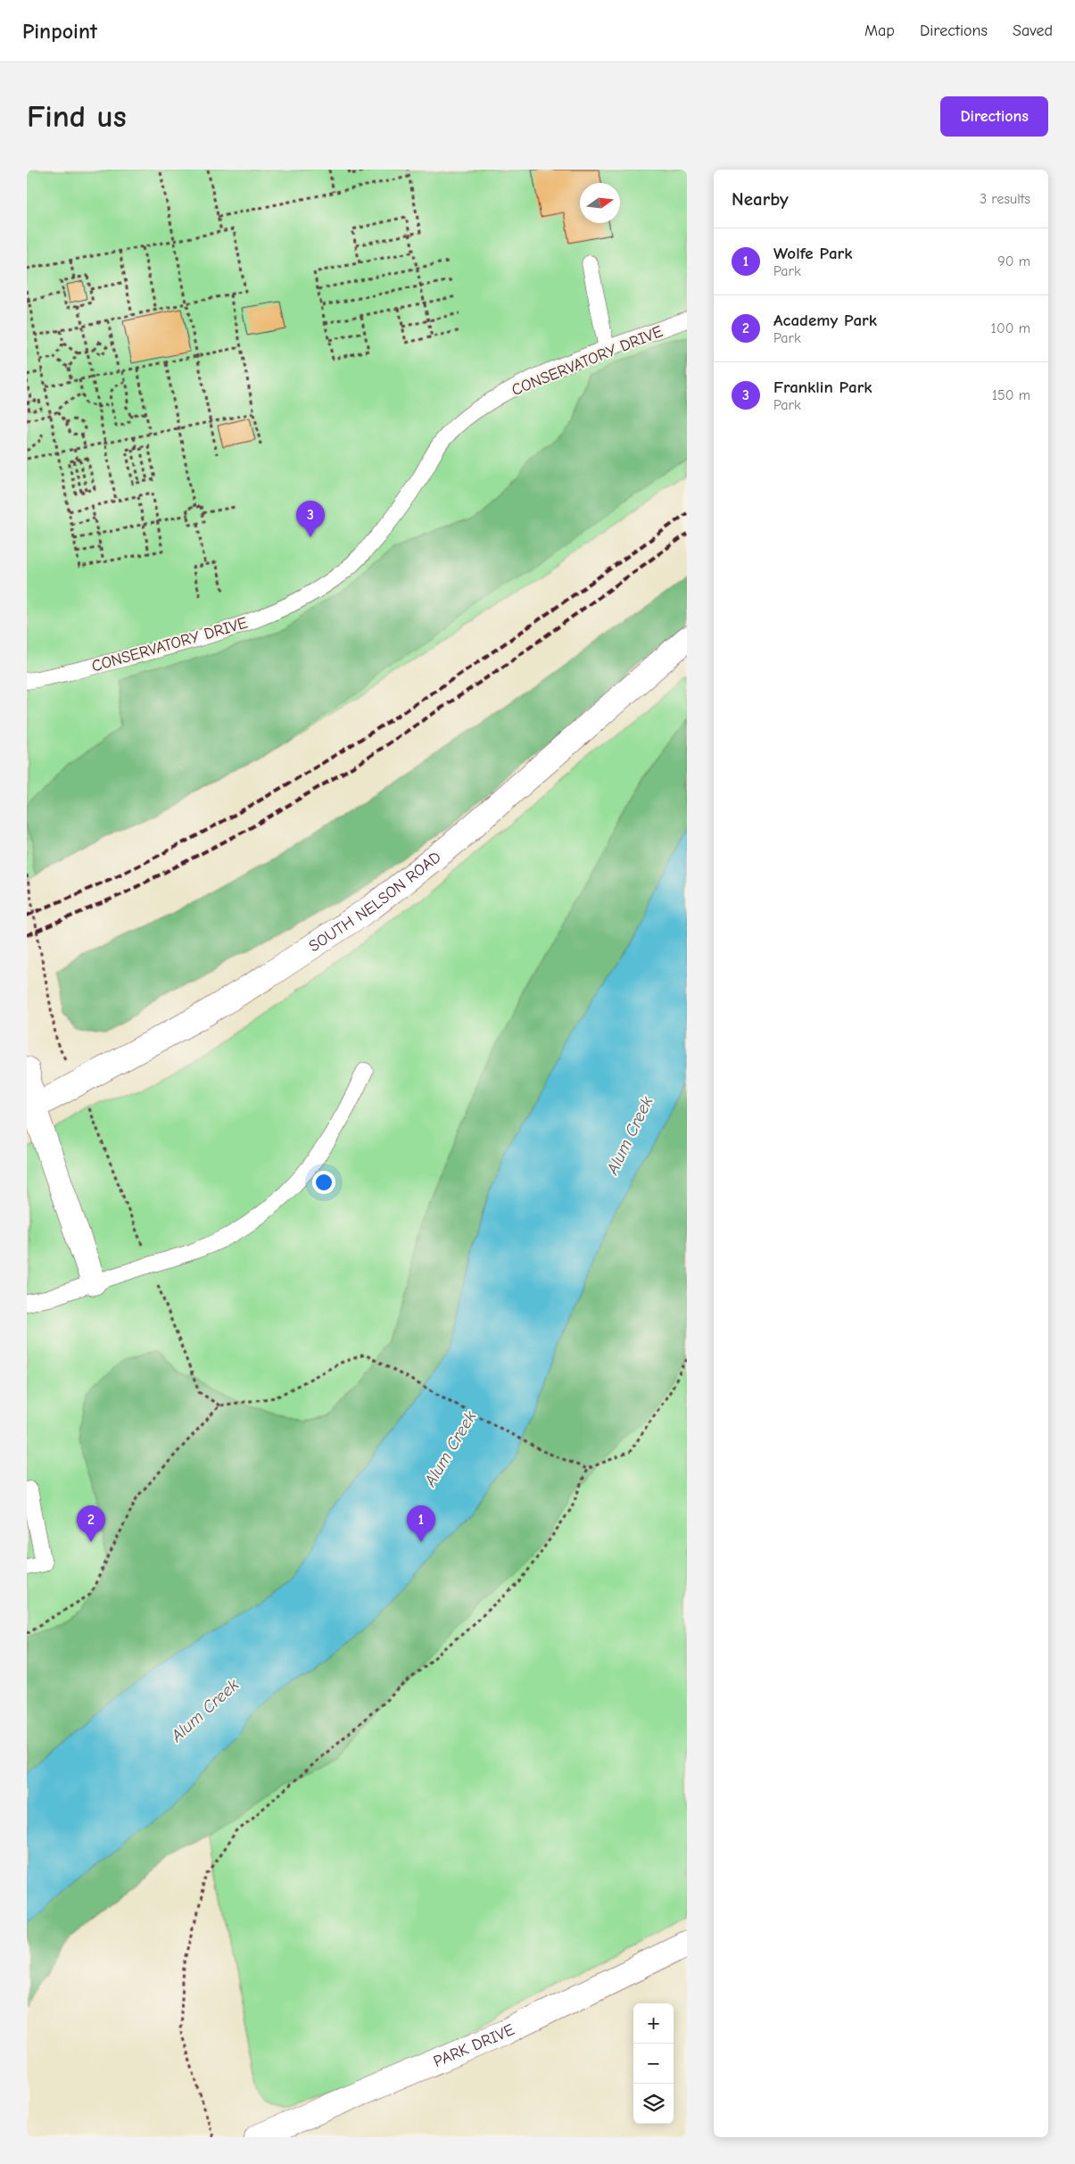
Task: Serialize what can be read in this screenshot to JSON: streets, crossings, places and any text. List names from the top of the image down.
{
  "streets": {
    "main road": ["SOUTH NELSON ROAD", "PARK DRIVE"],
    "lane": ["CONSERVATORY DRIVE"]
  },
  "water": ["Alum Creek"],
  "north": "right",
  "page": {
    "header": "Pinpoint",
    "nav": ["Map", "Directions", "Saved"],
    "buttons": "Directions",
    "title": "Find us",
    "heading": ["Nearby", "3 results"],
    "list": [
      {
        "mark": "1",
        "name": "Wolfe Park",
        "note": "Park",
        "value": "90 m"
      },
      {
        "mark": "2",
        "name": "Academy Park",
        "note": "Park",
        "value": "100 m"
      },
      {
        "mark": "3",
        "name": "Franklin Park",
        "note": "Park",
        "value": "150 m"
      }
    ],
    "pins": ["3", "1", "2"],
    "map_buttons": ["+", "−"]
  }
}
